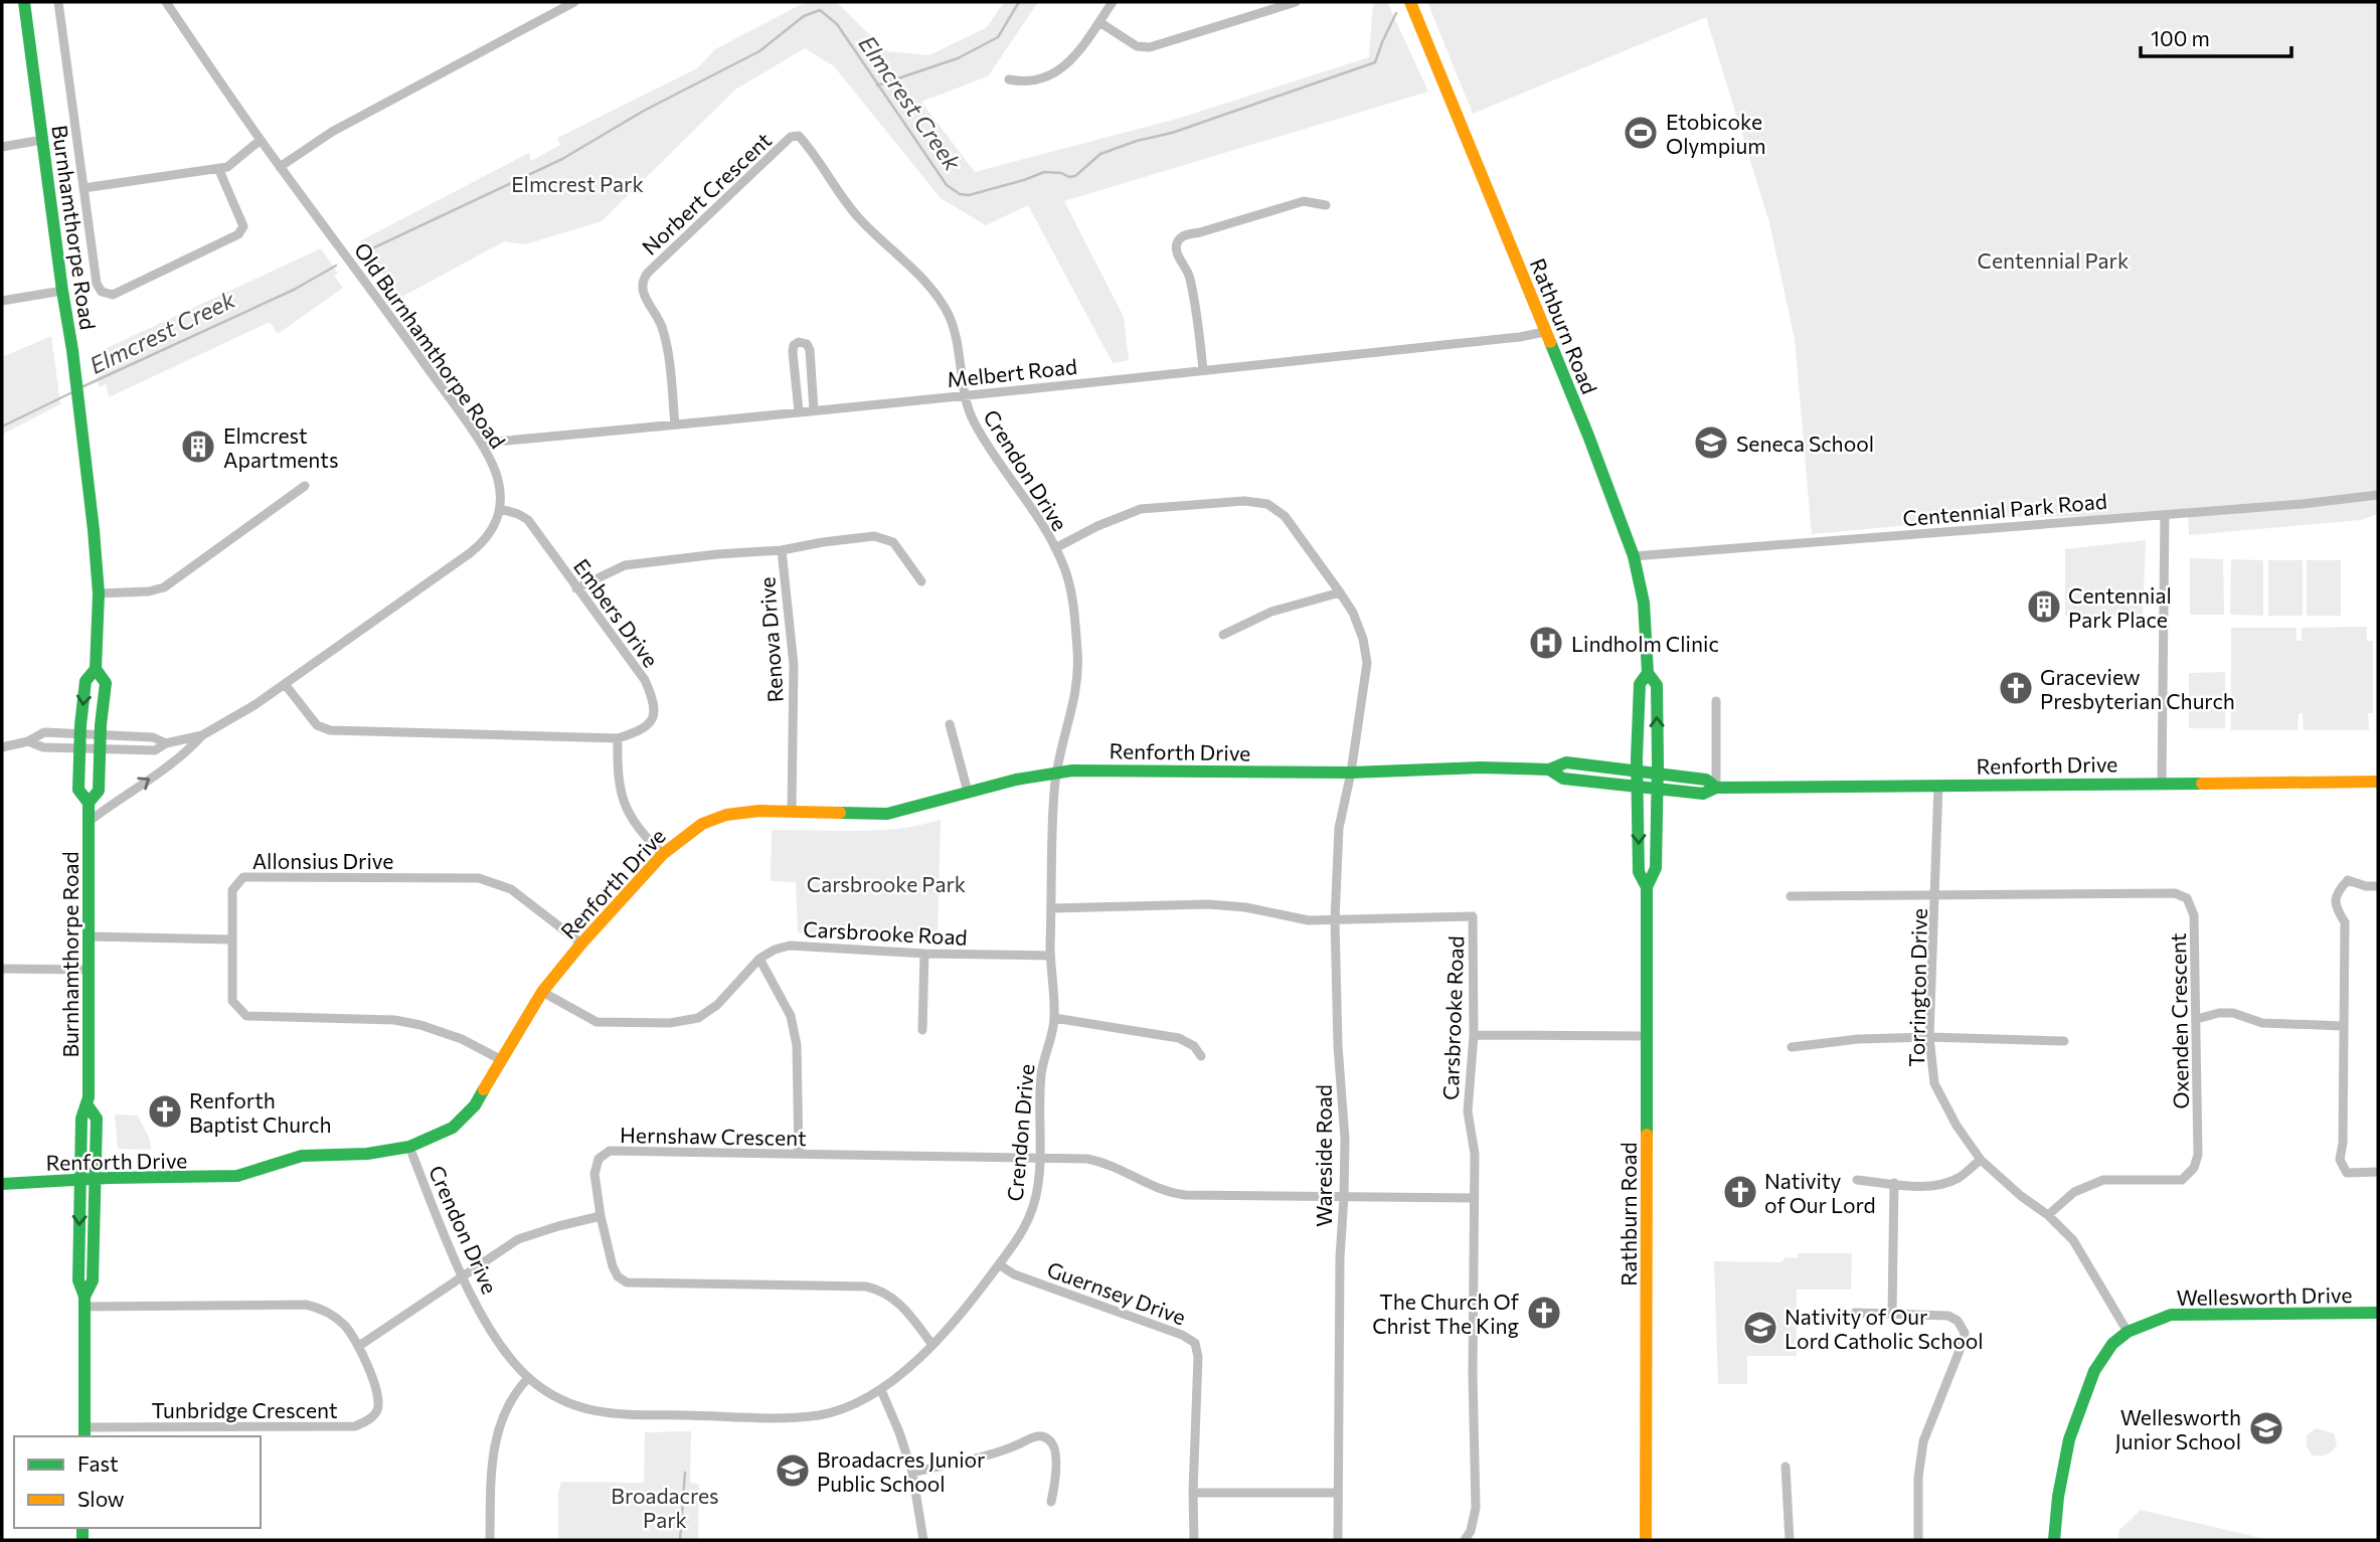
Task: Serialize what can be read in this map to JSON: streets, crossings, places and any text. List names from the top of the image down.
{
  "streets": {
    "main road": [
      "Burnhamthorpe Road",
      "Rathburn Road",
      "Renforth Drive",
      "Wellesworth Drive"
    ],
    "street": [
      "Norbert Crescent",
      "Old Burnhamthorpe Road",
      "Melbert Road",
      "Crendon Drive",
      "Centennial Park Road",
      "Embers Drive",
      "Renova Drive",
      "Allonsius Drive",
      "Carsbrooke Road",
      "Torrington Drive",
      "Oxenden Crescent",
      "Hernshaw Crescent",
      "Wareside Road",
      "Guernsey Drive",
      "Tunbridge Crescent"
    ]
  },
  "crossings": [
    ["Norbert Crescent", "Melbert Road"],
    ["Norbert Crescent", "Crendon Drive"],
    ["Burnhamthorpe Road", "Renforth Drive"],
    ["Burnhamthorpe Road", "Tunbridge Crescent"],
    ["Rathburn Road", "Melbert Road"],
    ["Rathburn Road", "Centennial Park Road"],
    ["Rathburn Road", "Renforth Drive"],
    ["Old Burnhamthorpe Road", "Melbert Road"],
    ["Old Burnhamthorpe Road", "Embers Drive"],
    ["Melbert Road", "Crendon Drive"],
    ["Crendon Drive", "Renforth Drive"],
    ["Crendon Drive", "Carsbrooke Road"],
    ["Crendon Drive", "Hernshaw Crescent"],
    ["Crendon Drive", "Wareside Road"],
    ["Crendon Drive", "Guernsey Drive"],
    ["Embers Drive", "Renova Drive"],
    ["Renova Drive", "Renforth Drive"],
    ["Renforth Drive", "Allonsius Drive"],
    ["Renforth Drive", "Carsbrooke Road"],
    ["Renforth Drive", "Torrington Drive"],
    ["Renforth Drive", "Wareside Road"],
    ["Carsbrooke Road", "Hernshaw Crescent"],
    ["Carsbrooke Road", "Wareside Road"],
    ["Torrington Drive", "Oxenden Crescent"],
    ["Torrington Drive", "Wellesworth Drive"],
    ["Hernshaw Crescent", "Wareside Road"]
  ],
  "water": ["Elmcrest Creek"],
  "parks": [
    "Elmcrest Park",
    "Centennial Park",
    "Carsbrooke Park",
    "Broadacres Park"
  ],
  "places": {
    "sports": ["Etobicoke Olympium"],
    "school or university": [
      "Seneca School",
      "Nativity of Our Lord Catholic School",
      "Wellesworth Junior School",
      "Broadacres Junior Public School"
    ],
    "building": ["Elmcrest Apartments", "Centennial Park Place"],
    "hospital": ["Lindholm Clinic"],
    "church": [
      "Graceview Presbyterian Church",
      "Renforth Baptist Church",
      "Nativity of Our Lord",
      "The Church Of Christ The King"
    ]
  },
  "legend": ["Fast", "Slow"],
  "scale_bar": "100 m"
}
